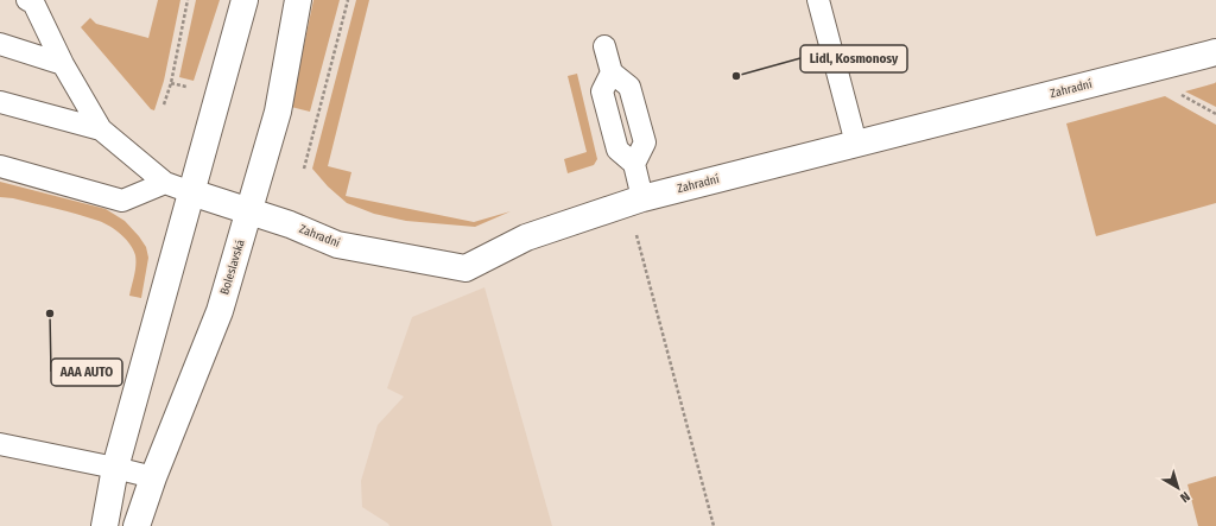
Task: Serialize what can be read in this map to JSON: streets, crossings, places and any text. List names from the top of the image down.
{
  "streets": {
    "street": ["Zahradní", "Boleslavská"]
  },
  "crossings": [
    ["Zahradní", "Boleslavská"]
  ],
  "places": ["Lidl, Kosmonosy", "AAA AUTO"],
  "north": "bottom right"
}
